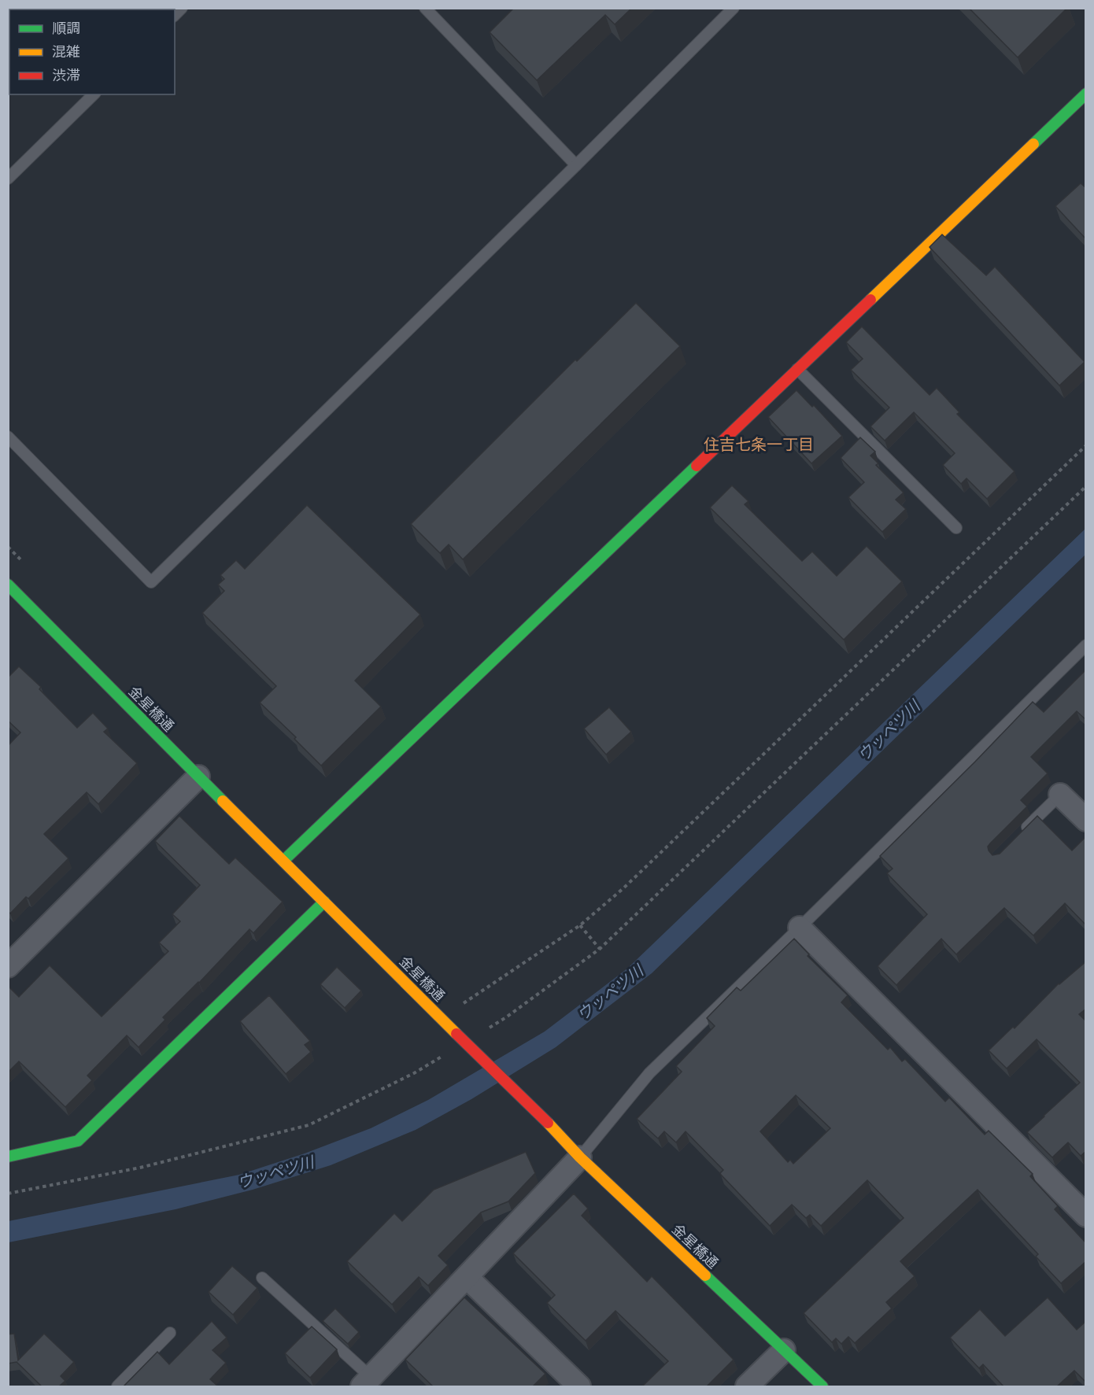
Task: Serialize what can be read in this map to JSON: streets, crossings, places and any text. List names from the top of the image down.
{
  "streets": {
    "street": ["金星橋通"]
  },
  "districts": ["住吉七条一丁目"],
  "water": ["ウッペツ川"],
  "legend": ["順調", "混雑", "渋滞"]
}
